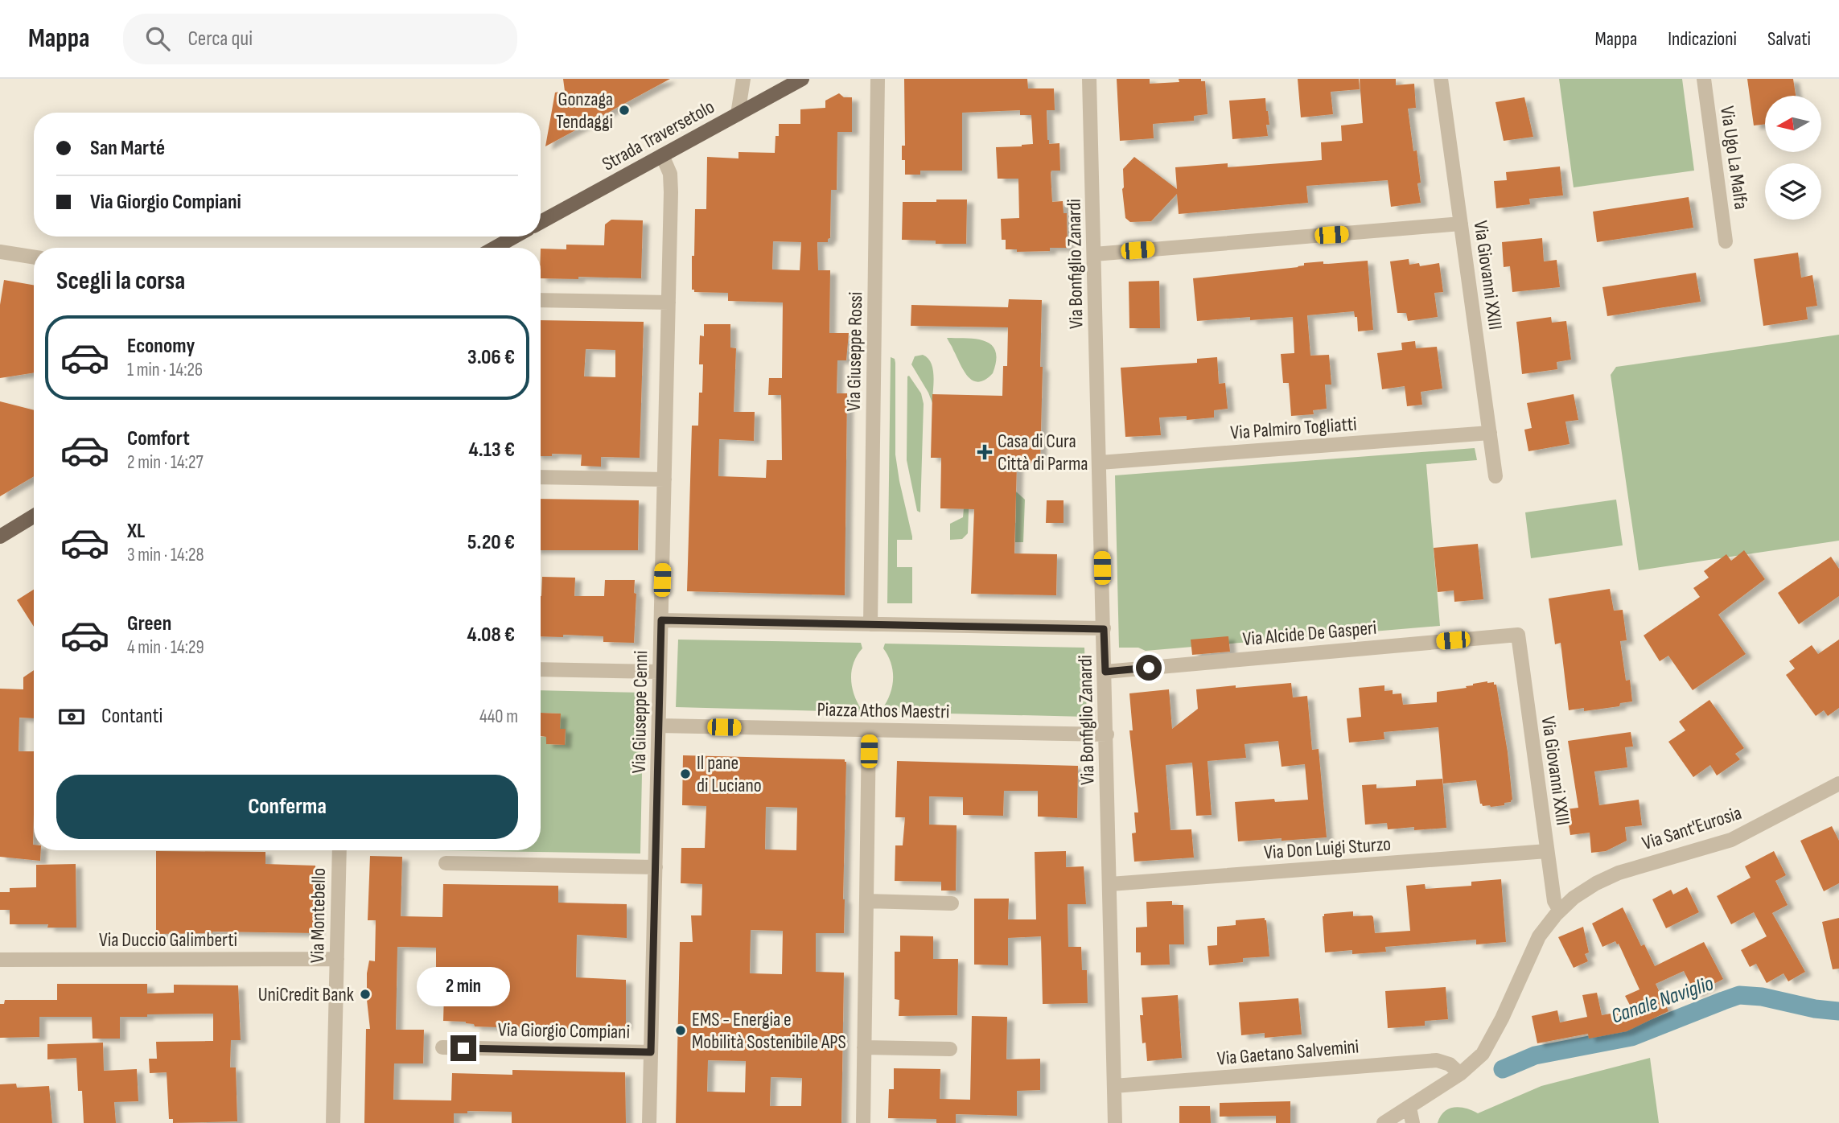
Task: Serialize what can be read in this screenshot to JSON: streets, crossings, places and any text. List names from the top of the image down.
{
  "streets": {
    "main road": ["Strada Traversetolo"],
    "street": [
      "Via Ugo La Malfa",
      "Via Bonfiglio Zanardi",
      "Via Giovanni XXIII",
      "Via Giuseppe Rossi",
      "Via Palmiro Togliatti",
      "Via Alcide De Gasperi",
      "Piazza Athos Maestri",
      "Via Giuseppe Cenni",
      "Via Sant'Eurosia",
      "Via Don Luigi Sturzo",
      "Via Montebello",
      "Via Duccio Galimberti",
      "Via Giorgio Compiani",
      "Via Gaetano Salvemini"
    ]
  },
  "crossings": [
    ["Strada Traversetolo", "Via Giuseppe Cenni"],
    ["Via Bonfiglio Zanardi", "Via Palmiro Togliatti"],
    ["Via Bonfiglio Zanardi", "Via Alcide De Gasperi"],
    ["Via Bonfiglio Zanardi", "Piazza Athos Maestri"],
    ["Via Bonfiglio Zanardi", "Via Don Luigi Sturzo"],
    ["Via Bonfiglio Zanardi", "Via Gaetano Salvemini"],
    ["Via Giovanni XXIII", "Via Palmiro Togliatti"],
    ["Via Giovanni XXIII", "Via Alcide De Gasperi"],
    ["Via Giovanni XXIII", "Via Sant'Eurosia"],
    ["Via Giovanni XXIII", "Via Don Luigi Sturzo"],
    ["Piazza Athos Maestri", "Via Giuseppe Cenni"],
    ["Via Giuseppe Cenni", "Via Giorgio Compiani"],
    ["Via Sant'Eurosia", "Via Gaetano Salvemini"],
    ["Via Montebello", "Via Duccio Galimberti"]
  ],
  "water": ["Canale Naviglio"],
  "places": {
    "other": [
      "Gonzaga Tendaggi",
      "Il pane di Luciano",
      "UniCredit Bank",
      "EMS - Energia e Mobilità Sostenibile APS"
    ],
    "health": ["Casa di Cura Città di Parma"]
  },
  "north": "left",
  "page": {
    "header": "Mappa",
    "search": "Cerca qui",
    "nav": ["Mappa", "Indicazioni", "Salvati"],
    "banner": ["San Marté", "Via Giorgio Compiani"],
    "heading": "Scegli la corsa",
    "list": [
      {
        "name": "Economy",
        "note": "1 min · 14:26",
        "value": "3.06 €"
      },
      {
        "name": "Comfort",
        "note": "2 min · 14:27",
        "value": "4.13 €"
      },
      {
        "name": "XL",
        "note": "3 min · 14:28",
        "value": "5.20 €"
      },
      {
        "name": "Green",
        "note": "4 min · 14:29",
        "value": "4.08 €"
      }
    ],
    "pay": ["Contanti", "440 m"],
    "buttons": "Conferma",
    "bubble": "2 min"
  }
}
